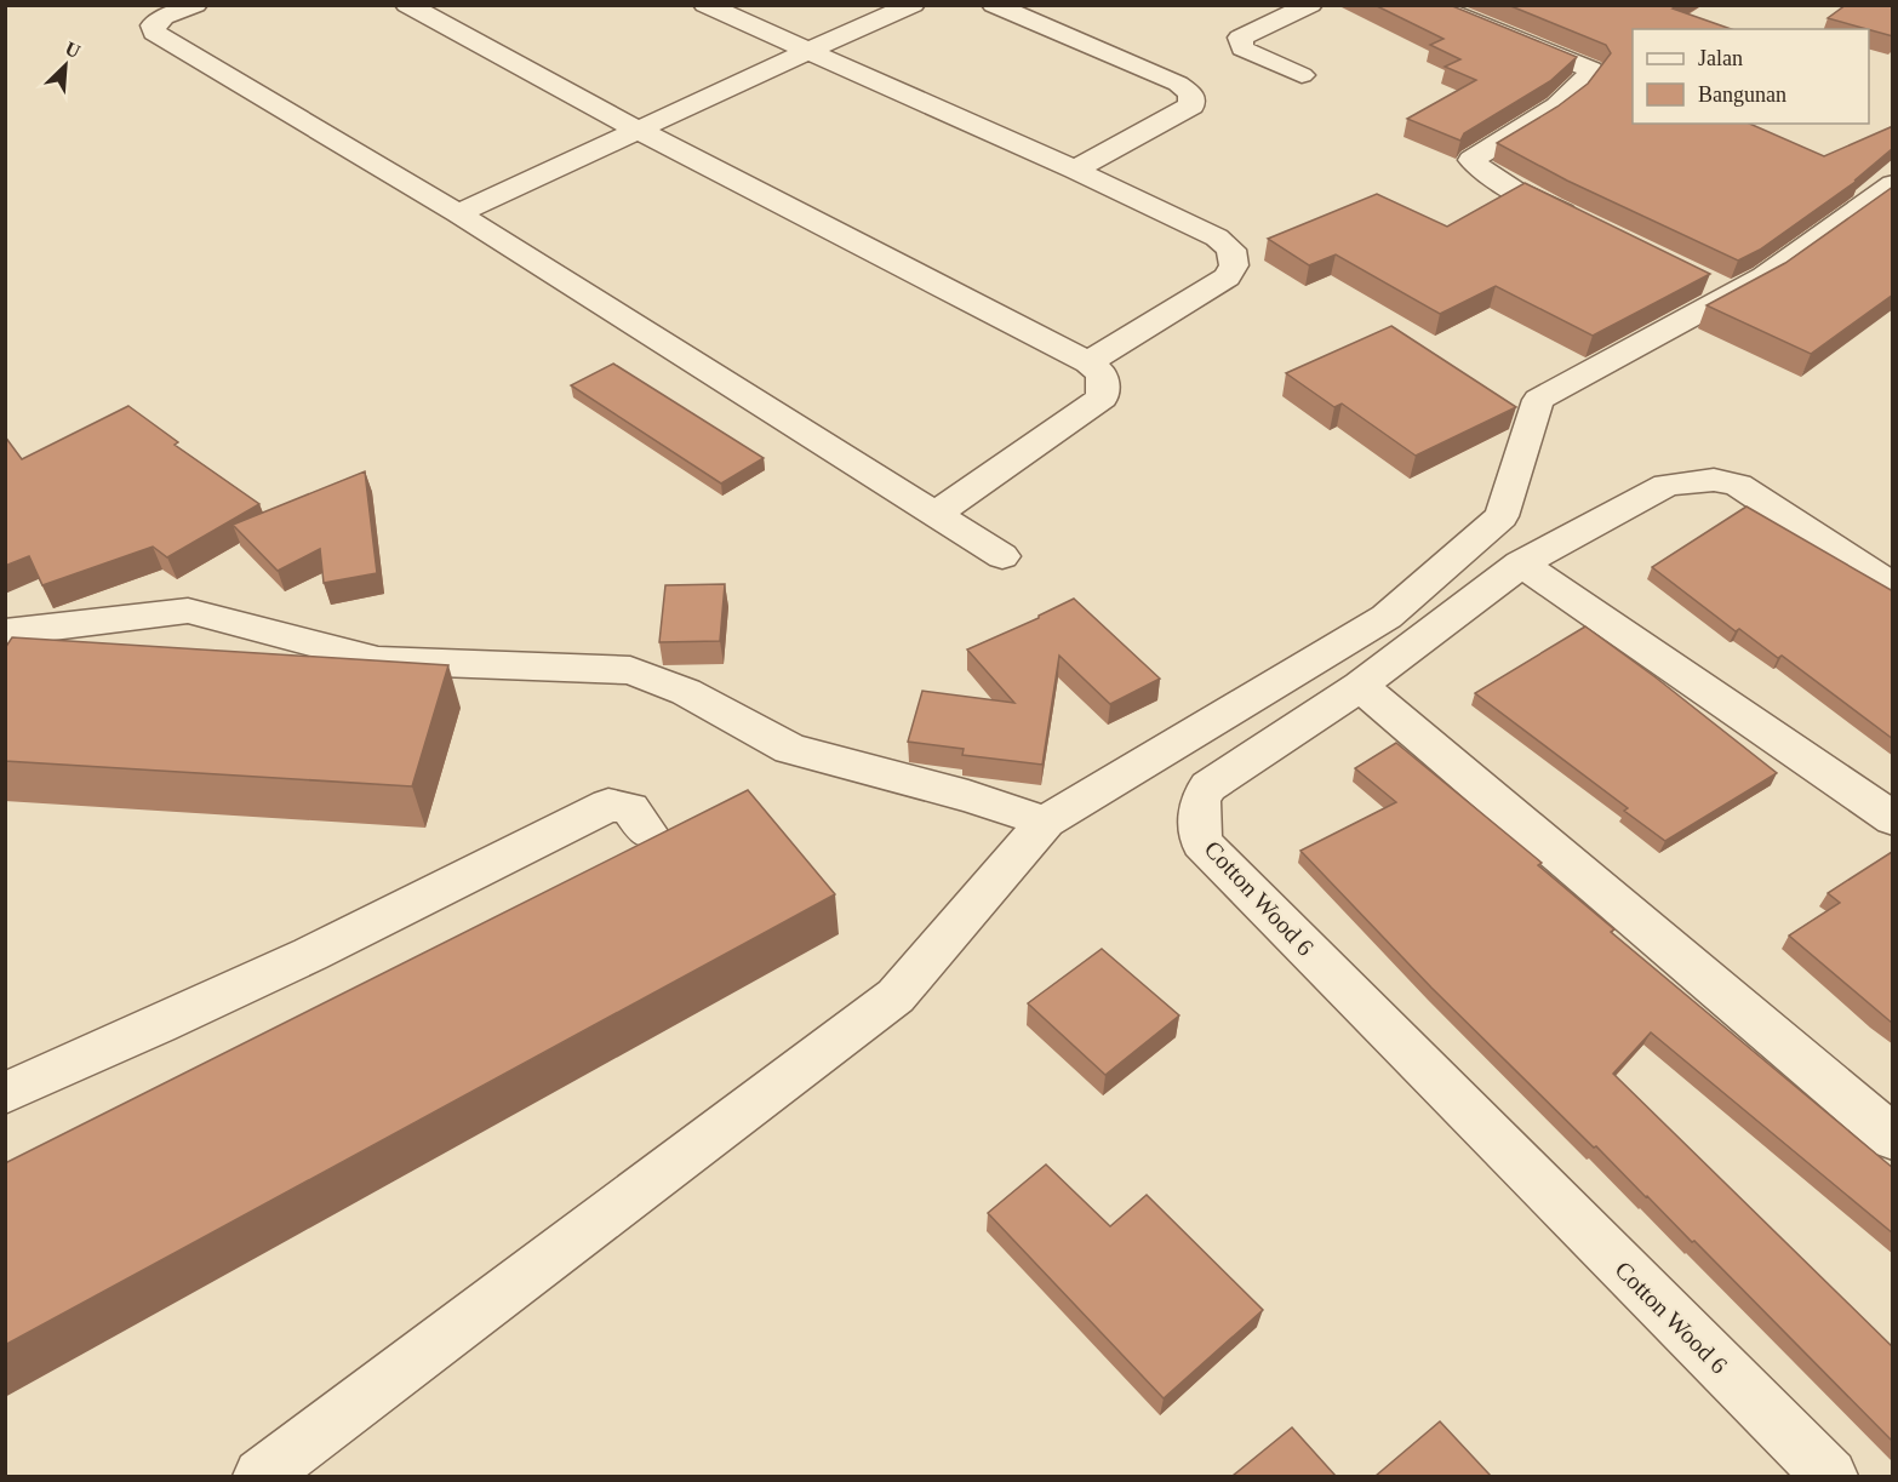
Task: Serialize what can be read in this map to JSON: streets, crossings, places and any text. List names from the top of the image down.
{
  "streets": {
    "street": ["Cotton Wood 6"]
  },
  "legend": ["Jalan", "Bangunan"],
  "north": "top right"
}
